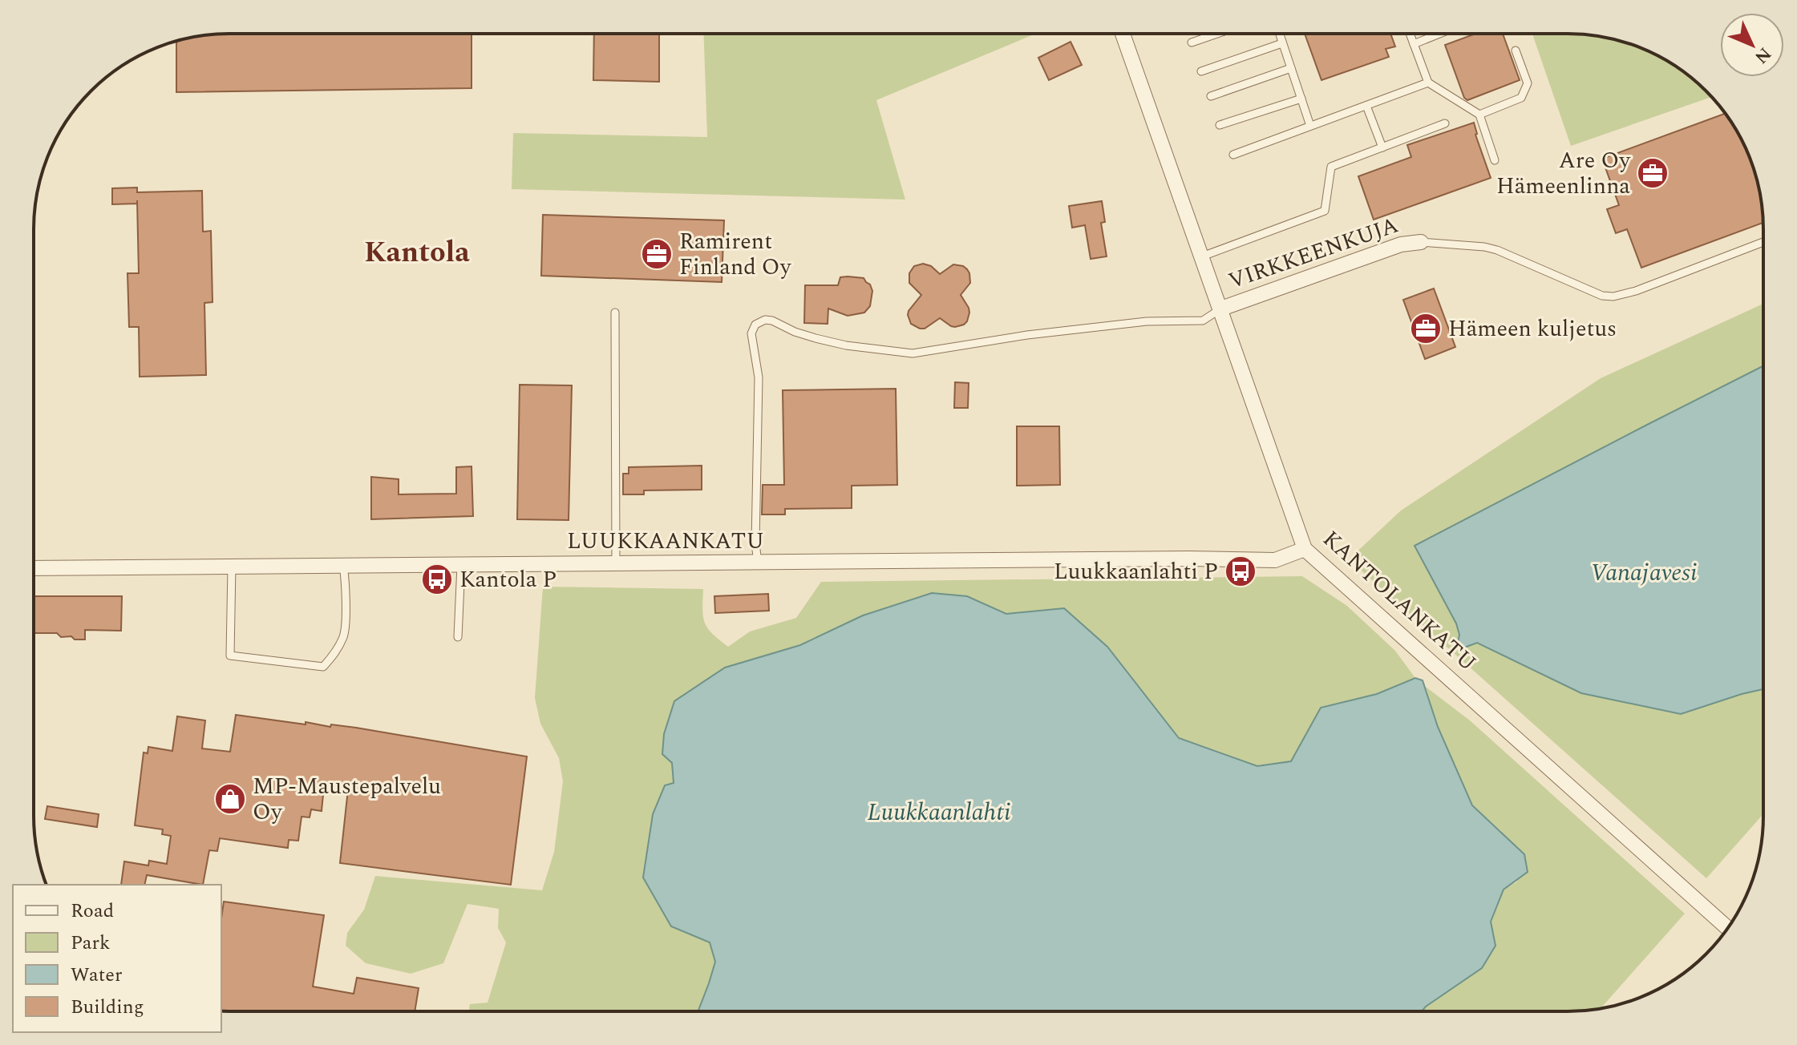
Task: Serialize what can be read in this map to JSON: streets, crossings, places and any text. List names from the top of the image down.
{
  "streets": {
    "street": ["VIRKKEENKUJA", "LUUKKAANKATU", "KANTOLANKATU"]
  },
  "crossings": [
    ["VIRKKEENKUJA", "KANTOLANKATU"],
    ["LUUKKAANKATU", "KANTOLANKATU"]
  ],
  "districts": ["Kantola"],
  "water": ["Vanajavesi", "Luukkaanlahti"],
  "places": {
    "office": ["Are Oy Hämeenlinna", "Ramirent Finland Oy", "Hämeen kuljetus"],
    "bus stop": ["Luukkaanlahti P", "Kantola P"],
    "shop": ["MP-Maustepalvelu Oy"]
  },
  "legend": [
    "Road",
    "Park",
    "Water",
    "Building"
  ],
  "north": "bottom right"
}
